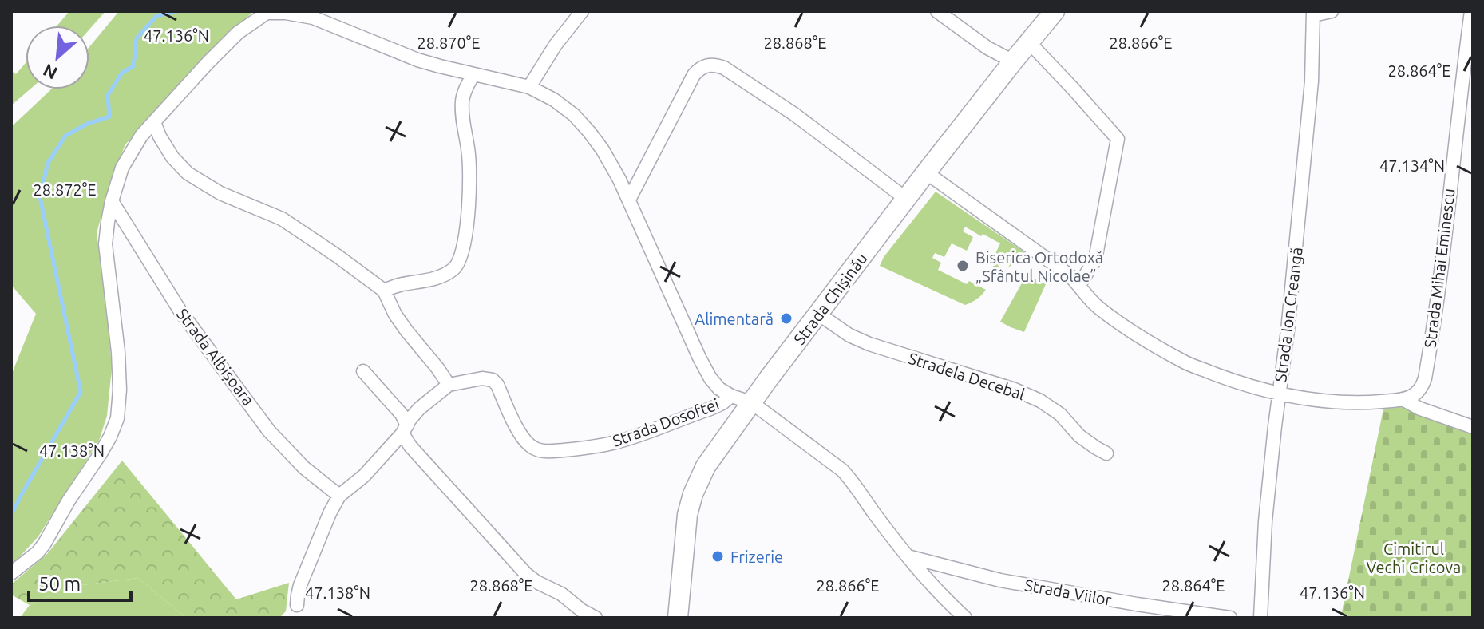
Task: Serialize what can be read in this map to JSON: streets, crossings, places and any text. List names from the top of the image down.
{
  "streets": {
    "street": [
      "Strada Mihai Eminescu",
      "Strada Chișinău",
      "Strada Ion Creangă",
      "Strada Albișoara",
      "Stradela Decebal",
      "Strada Dosoftei",
      "Strada Viilor"
    ]
  },
  "crossings": [
    ["Strada Chișinău", "Stradela Decebal"]
  ],
  "parks": ["Cimitirul Vechi Cricova"],
  "places": ["Biserica Ortodoxă „Sfântul Nicolae”", "Alimentară", "Frizerie"],
  "scale_bar": "50 m",
  "north": "bottom left",
  "coordinates": [
    "47.136°N",
    "28.870°E",
    "28.868°E",
    "28.866°E",
    "28.864°E",
    "47.134°N",
    "28.872°E",
    "47.138°N"
  ]
}
